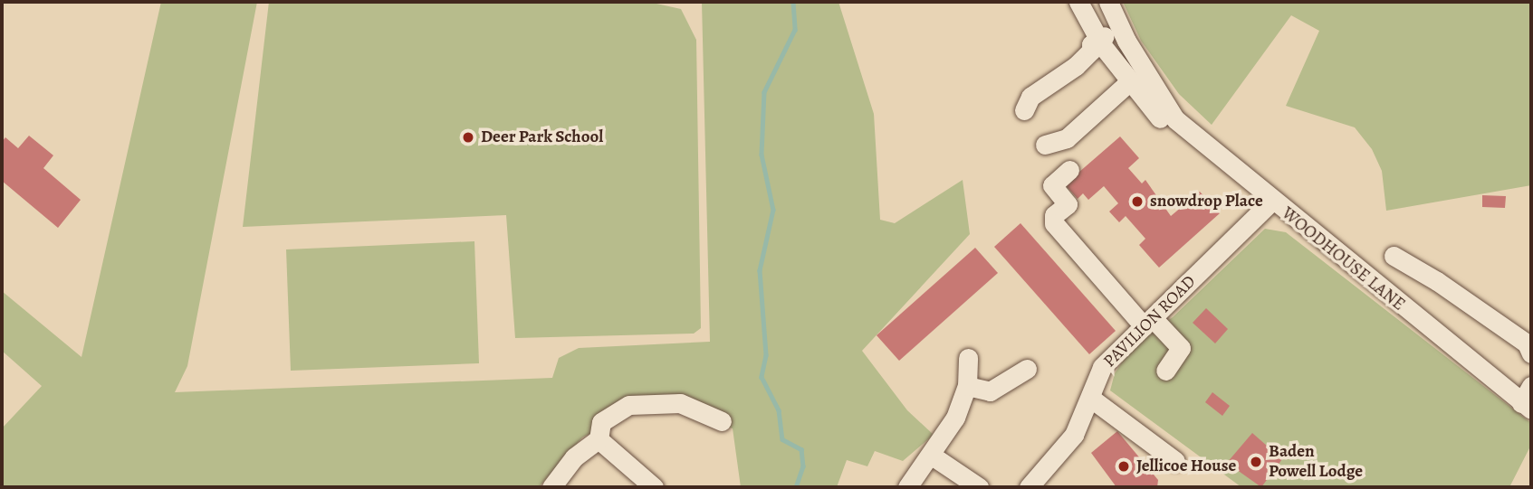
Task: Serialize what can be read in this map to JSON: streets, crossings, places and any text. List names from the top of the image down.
{
  "streets": {
    "street": ["WOODHOUSE LANE", "PAVILION ROAD"]
  },
  "crossings": [
    ["WOODHOUSE LANE", "PAVILION ROAD"]
  ],
  "places": [
    "Deer Park School",
    "snowdrop Place",
    "Baden Powell Lodge",
    "Jellicoe House"
  ]
}
